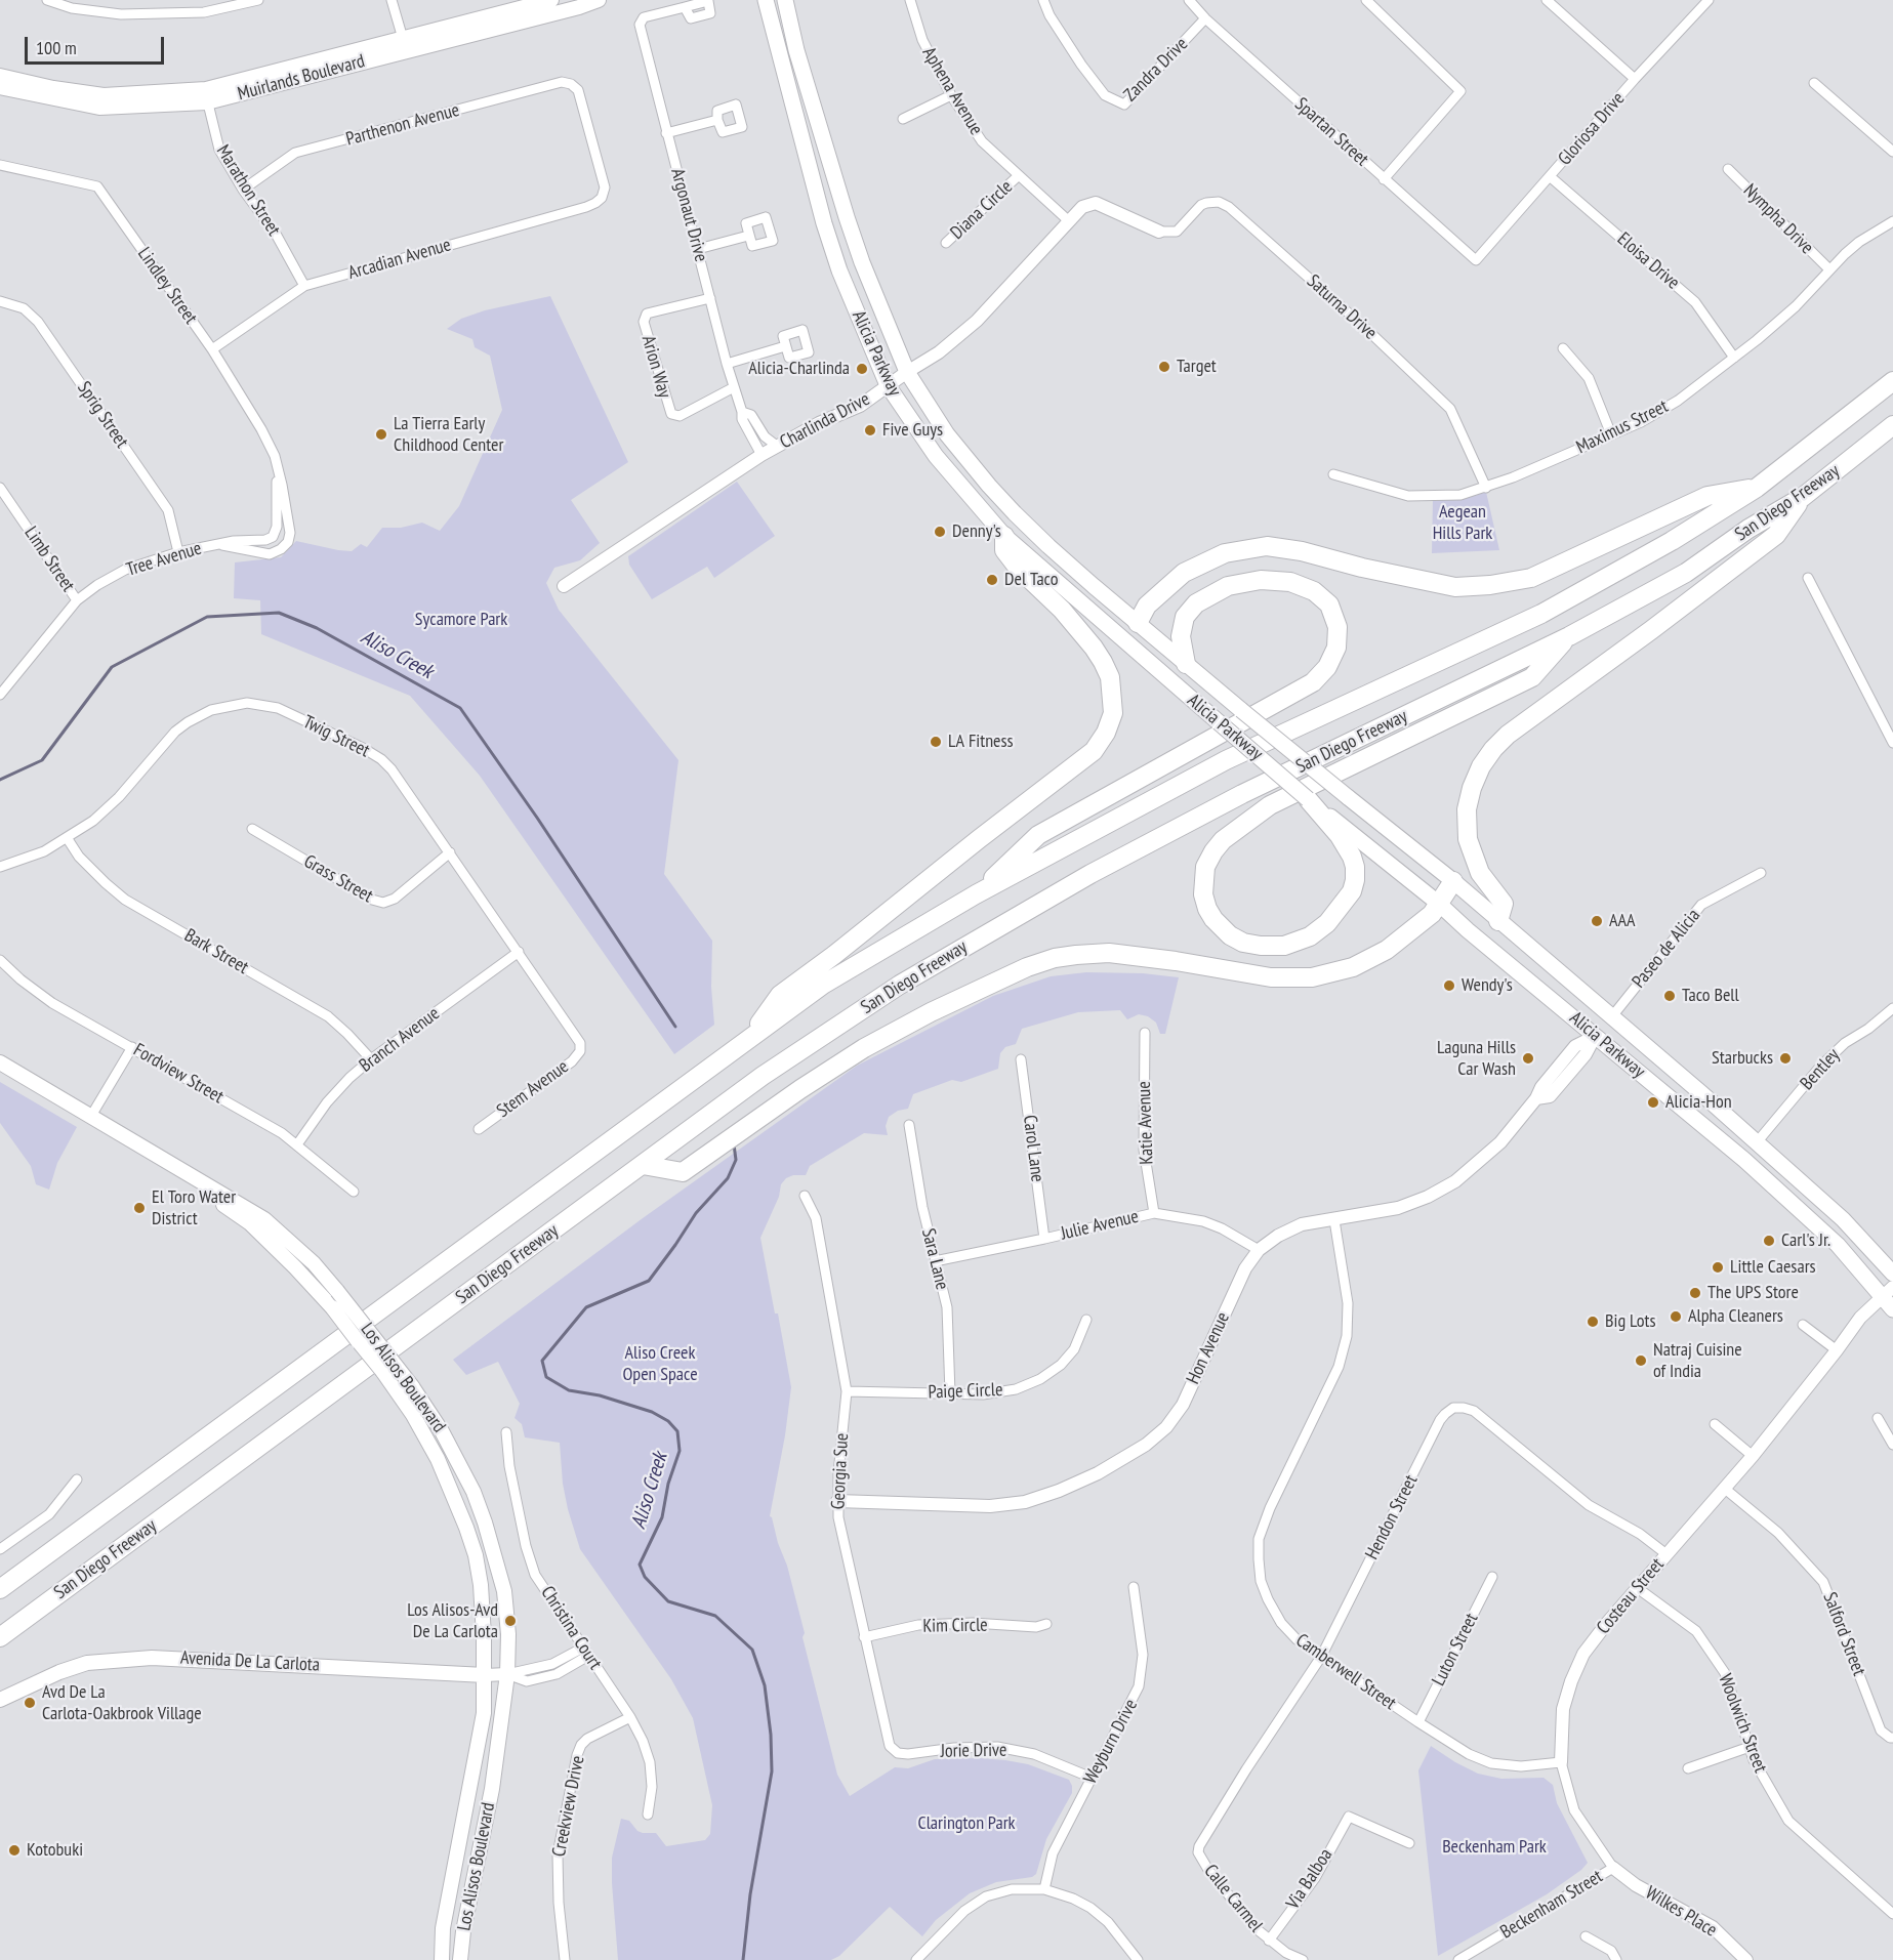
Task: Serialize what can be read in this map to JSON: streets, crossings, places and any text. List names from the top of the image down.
{
  "streets": {
    "highway": ["San Diego Freeway"],
    "main road": [
      "Muirlands Boulevard",
      "Alicia Parkway",
      "Los Alisos Boulevard",
      "Avenida De La Carlota"
    ],
    "street": [
      "Zandra Drive",
      "Aphena Avenue",
      "Parthenon Avenue",
      "Gloriosa Drive",
      "Spartan Street",
      "Marathon Street",
      "Diana Circle",
      "Argonaut Drive",
      "Nympha Drive",
      "Arcadian Avenue",
      "Eloisa Drive",
      "Lindley Street",
      "Saturna Drive",
      "Arion Way",
      "Sprig Street",
      "Charlinda Drive",
      "Maximus Street",
      "Limb Street",
      "Tree Avenue",
      "Twig Street",
      "Grass Street",
      "Paseo de Alicia",
      "Bark Street",
      "Branch Avenue",
      "Bentley",
      "Fordview Street",
      "Stem Avenue",
      "Katie Avenue",
      "Carol Lane",
      "Julie Avenue",
      "Sara Lane",
      "Hon Avenue",
      "Paige Circle",
      "Georgia Sue",
      "Hendon Street",
      "Costeau Street",
      "Kim Circle",
      "Christina Court",
      "Salford Street",
      "Luton Street",
      "Camberwell Street",
      "Woolwich Street",
      "Weyburn Drive",
      "Jorie Drive",
      "Creekview Drive",
      "Via Balboa",
      "Calle Carmel",
      "Beckenham Street",
      "Wilkes Place"
    ]
  },
  "crossings": [
    ["Zandra Drive", "Spartan Street"],
    ["Muirlands Boulevard", "Marathon Street"],
    ["Aphena Avenue", "Diana Circle"],
    ["Aphena Avenue", "Charlinda Drive"],
    ["Parthenon Avenue", "Marathon Street"],
    ["Parthenon Avenue", "Arcadian Avenue"],
    ["Gloriosa Drive", "Spartan Street"],
    ["Gloriosa Drive", "Eloisa Drive"],
    ["Marathon Street", "Arcadian Avenue"],
    ["Argonaut Drive", "Arion Way"],
    ["Argonaut Drive", "Charlinda Drive"],
    ["Nympha Drive", "Maximus Street"],
    ["Arcadian Avenue", "Lindley Street"],
    ["Eloisa Drive", "Maximus Street"],
    ["Lindley Street", "Tree Avenue"],
    ["Saturna Drive", "Charlinda Drive"],
    ["Saturna Drive", "Maximus Street"],
    ["Alicia Parkway", "Charlinda Drive"],
    ["Alicia Parkway", "Paseo de Alicia"],
    ["Alicia Parkway", "Bentley"],
    ["Alicia Parkway", "Hon Avenue"],
    ["Alicia Parkway", "Costeau Street"],
    ["Sprig Street", "Tree Avenue"],
    ["Limb Street", "Tree Avenue"],
    ["Twig Street", "Grass Street"],
    ["Twig Street", "Bark Street"],
    ["Twig Street", "Branch Avenue"],
    ["Twig Street", "Stem Avenue"],
    ["Bark Street", "Branch Avenue"],
    ["Branch Avenue", "Fordview Street"],
    ["Katie Avenue", "Julie Avenue"],
    ["Carol Lane", "Julie Avenue"],
    ["Julie Avenue", "Sara Lane"],
    ["Julie Avenue", "Hon Avenue"],
    ["Sara Lane", "Paige Circle"],
    ["Hon Avenue", "Georgia Sue"],
    ["Hon Avenue", "Camberwell Street"],
    ["Los Alisos Boulevard", "Avenida De La Carlota"],
    ["Paige Circle", "Georgia Sue"],
    ["Georgia Sue", "Kim Circle"],
    ["Georgia Sue", "Jorie Drive"],
    ["Hendon Street", "Costeau Street"],
    ["Hendon Street", "Camberwell Street"],
    ["Hendon Street", "Calle Carmel"],
    ["Costeau Street", "Salford Street"],
    ["Costeau Street", "Camberwell Street"],
    ["Costeau Street", "Woolwich Street"],
    ["Christina Court", "Avenida De La Carlota"],
    ["Christina Court", "Creekview Drive"],
    ["Luton Street", "Camberwell Street"],
    ["Weyburn Drive", "Jorie Drive"],
    ["Via Balboa", "Calle Carmel"],
    ["Beckenham Street", "Wilkes Place"]
  ],
  "water": ["Aliso Creek"],
  "parks": [
    "Aegean Hills Park",
    "Sycamore Park",
    "Aliso Creek Open Space",
    "Clarington Park",
    "Beckenham Park"
  ],
  "places": [
    "Target",
    "Alicia-Charlinda",
    "Five Guys",
    "La Tierra Early Childhood Center",
    "Denny's",
    "Del Taco",
    "LA Fitness",
    "AAA",
    "Wendy's",
    "Taco Bell",
    "Laguna Hills Car Wash",
    "Starbucks",
    "Alicia-Hon",
    "El Toro Water District",
    "Carl's Jr.",
    "Little Caesars",
    "The UPS Store",
    "Alpha Cleaners",
    "Big Lots",
    "Natraj Cuisine of India",
    "Los Alisos-Avd De La Carlota",
    "Avd De La Carlota-Oakbrook Village",
    "Kotobuki"
  ],
  "scale_bar": "100 m"
}
